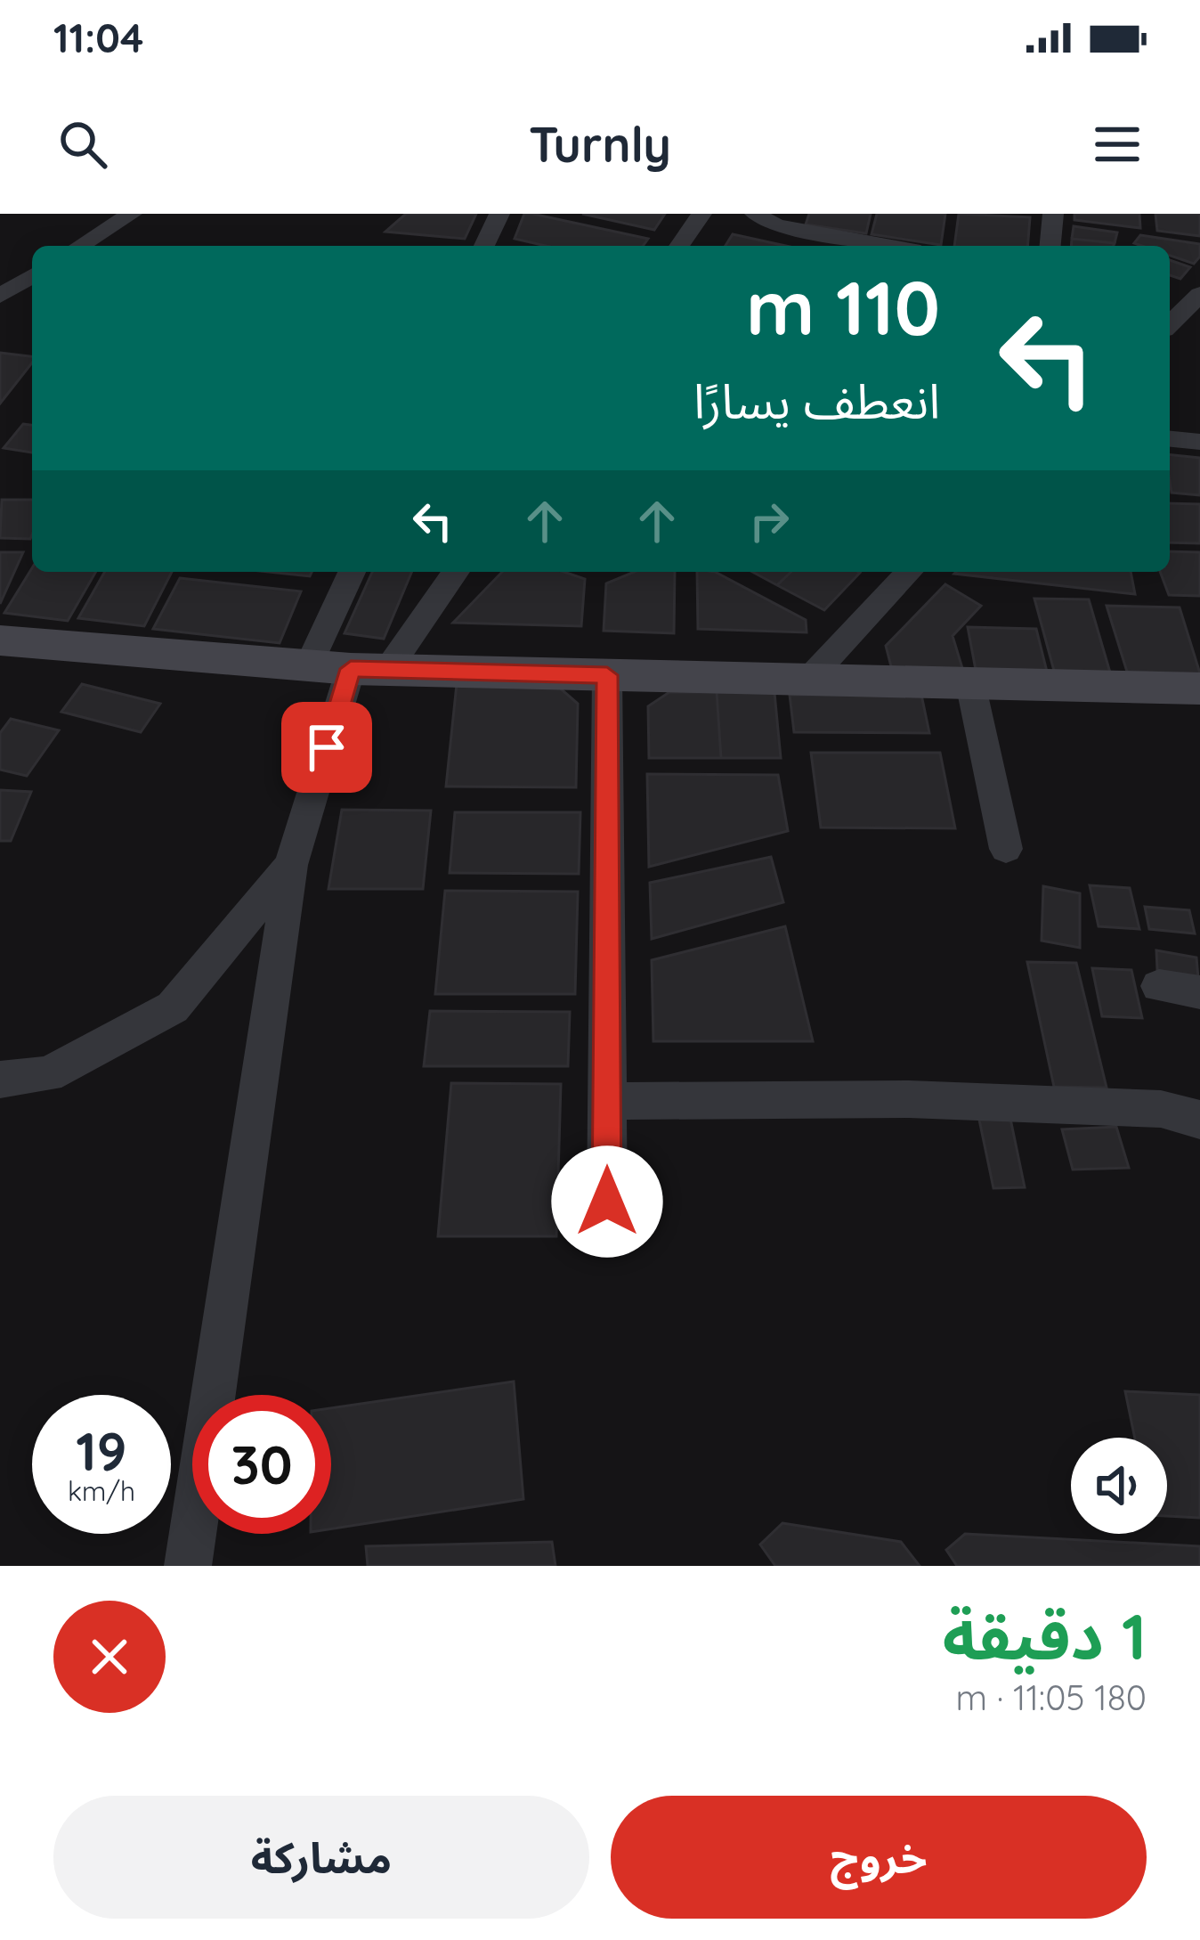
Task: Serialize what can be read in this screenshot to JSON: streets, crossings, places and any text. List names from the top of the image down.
{
  "page": {
    "status": "11:04",
    "header": "Turnly",
    "turn": ["110 m", "انعطف يسارًا"],
    "speed": "19 km/h",
    "limit": "30",
    "heading": ["1 دقيقة", "180 m · 11:05"],
    "buttons": ["خروج", "مشاركة"]
  }
}
